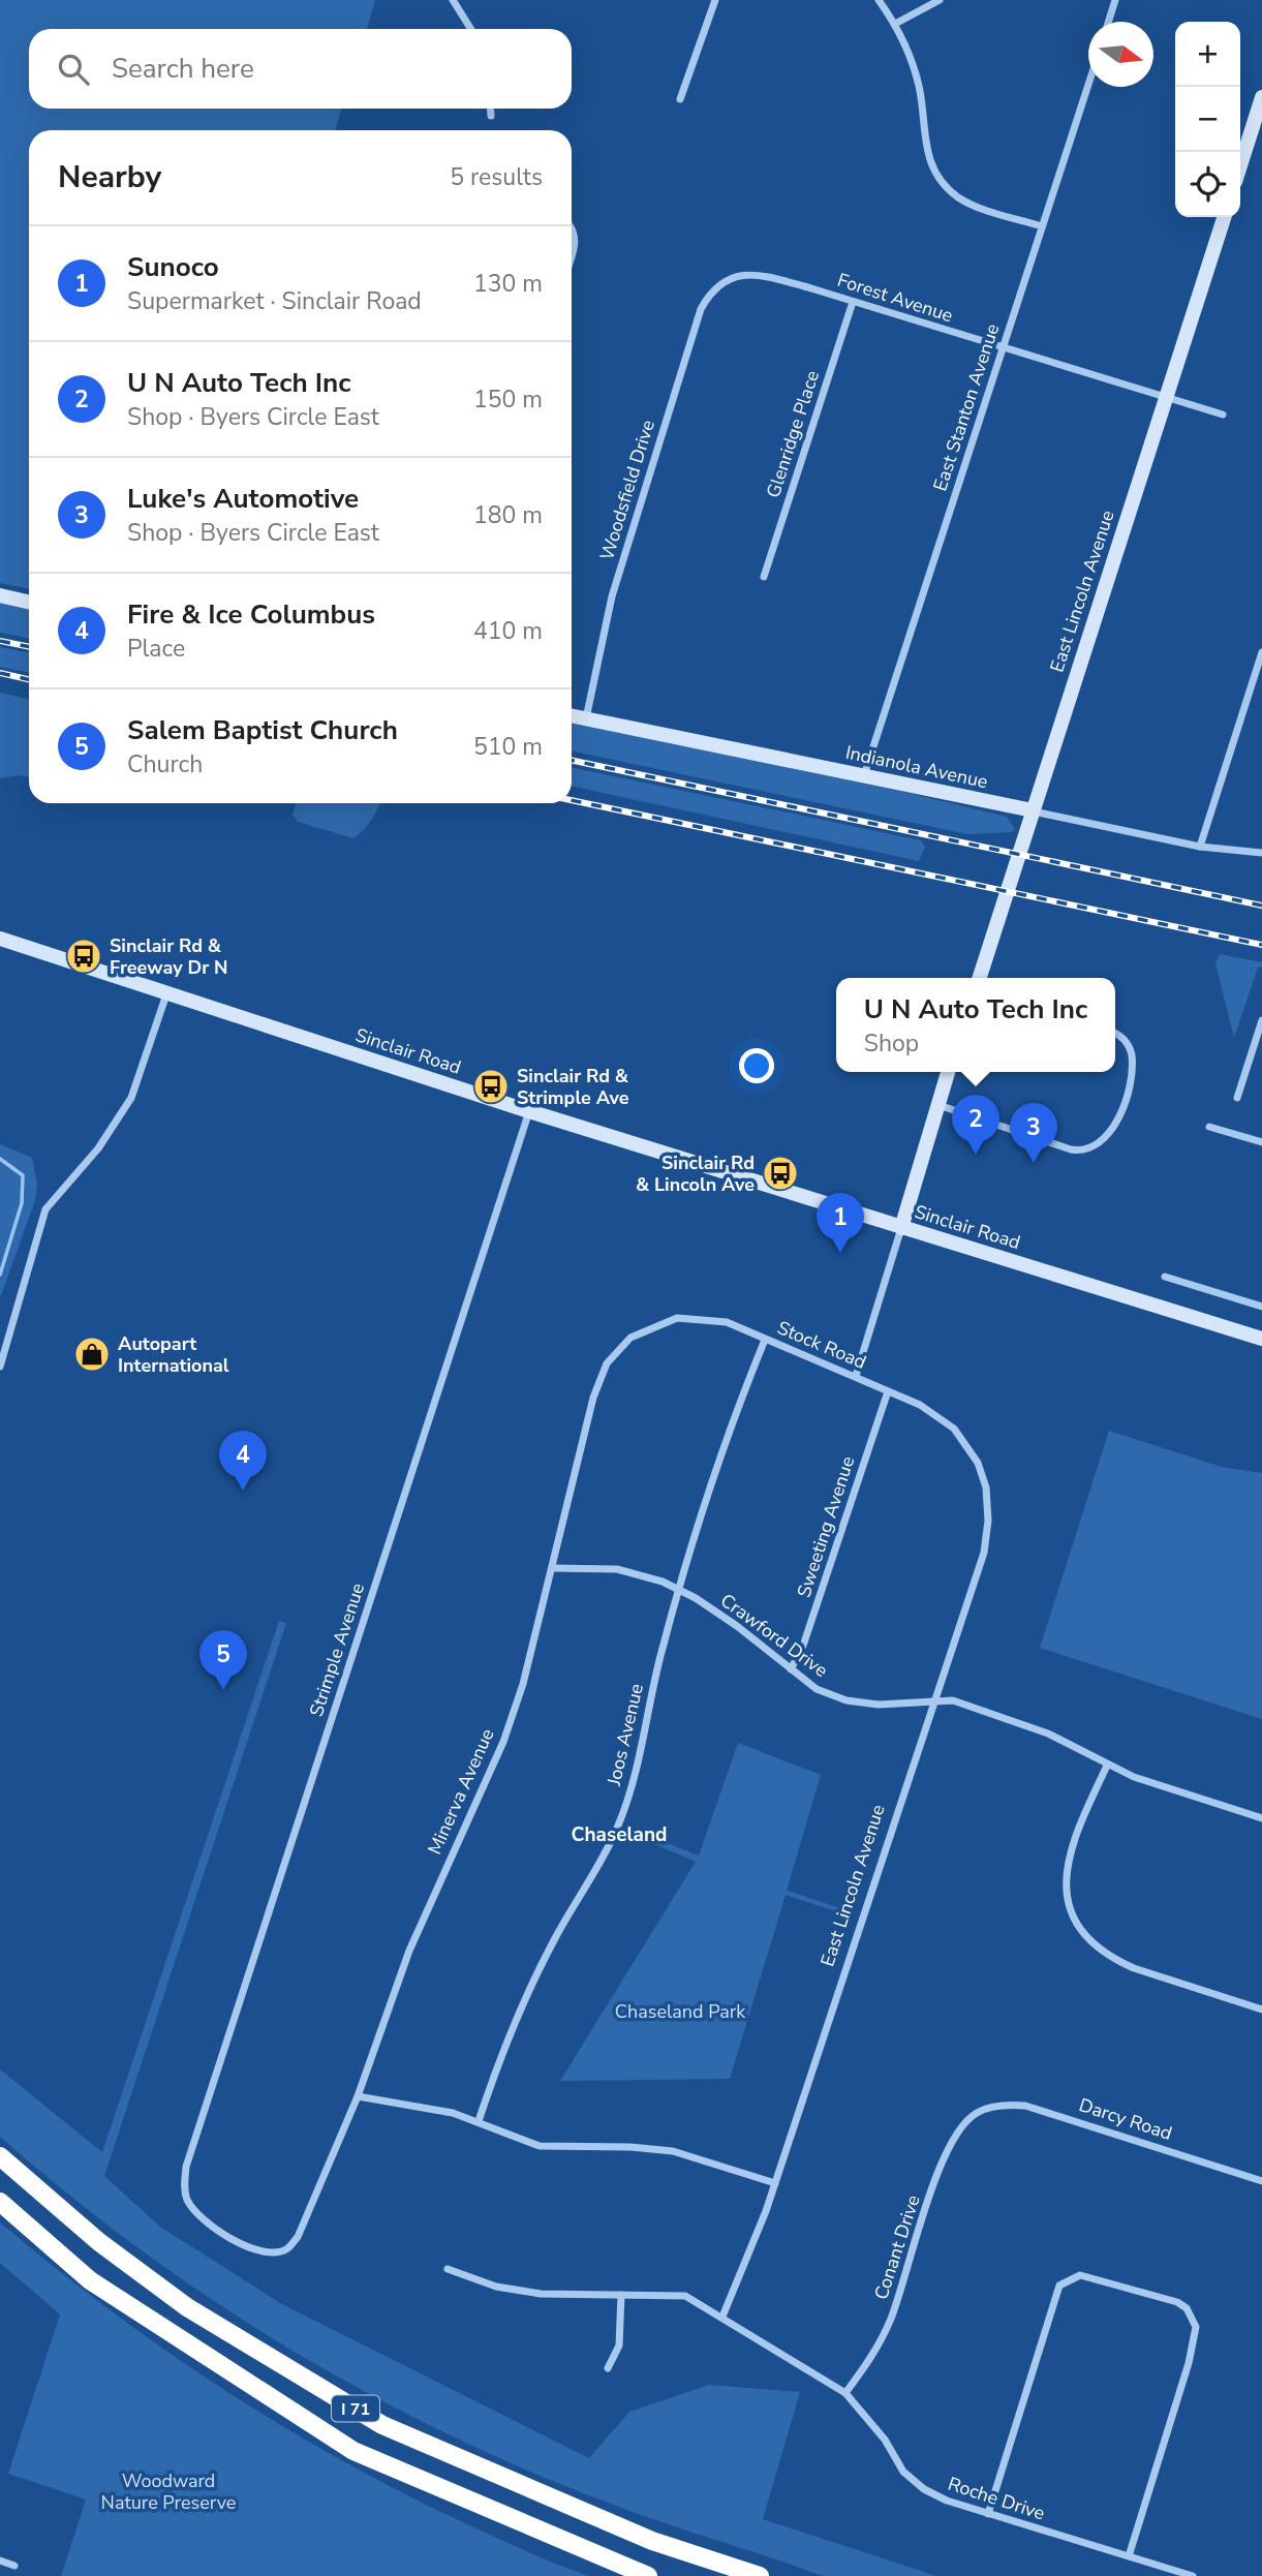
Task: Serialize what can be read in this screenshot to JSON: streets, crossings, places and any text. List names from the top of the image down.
{
  "streets": {
    "highway": ["I 71"],
    "main road": ["East Lincoln Avenue", "Indianola Avenue", "Sinclair Road"],
    "street": [
      "Forest Avenue",
      "East Stanton Avenue",
      "Glenridge Place",
      "Woodsfield Drive",
      "Stock Road",
      "Sweeting Avenue",
      "Crawford Drive",
      "Strimple Avenue",
      "Joos Avenue",
      "Minerva Avenue",
      "Darcy Road",
      "Conant Drive",
      "Roche Drive"
    ]
  },
  "crossings": [
    ["Forest Avenue", "East Stanton Avenue"],
    ["Forest Avenue", "Glenridge Place"],
    ["Forest Avenue", "Woodsfield Drive"],
    ["Forest Avenue", "East Lincoln Avenue"],
    ["East Stanton Avenue", "Indianola Avenue"],
    ["Woodsfield Drive", "Indianola Avenue"],
    ["East Lincoln Avenue", "Indianola Avenue"],
    ["East Lincoln Avenue", "Stock Road"],
    ["East Lincoln Avenue", "Crawford Drive"],
    ["East Lincoln Avenue", "Roche Drive"],
    ["Sinclair Road", "Strimple Avenue"],
    ["Stock Road", "Sweeting Avenue"],
    ["Stock Road", "Joos Avenue"],
    ["Stock Road", "Minerva Avenue"],
    ["Sweeting Avenue", "Crawford Drive"],
    ["Crawford Drive", "Joos Avenue"],
    ["Crawford Drive", "Minerva Avenue"],
    ["Strimple Avenue", "Minerva Avenue"],
    ["Darcy Road", "Conant Drive"],
    ["Conant Drive", "Roche Drive"]
  ],
  "districts": ["Chaseland"],
  "parks": ["Chaseland Park", "Woodward Nature Preserve"],
  "places": {
    "bus stop": ["Sinclair Rd & Freeway Dr N", "Sinclair Rd & Strimple Ave", "Sinclair Rd & Lincoln Ave"],
    "shop": ["Autopart International"]
  },
  "north": "right",
  "page": {
    "map_buttons": ["+", "−"],
    "search": "Search here",
    "heading": ["Nearby", "5 results"],
    "list": [
      {
        "mark": "1",
        "name": "Sunoco",
        "note": "Supermarket · Sinclair Road",
        "value": "130 m"
      },
      {
        "mark": "2",
        "name": "U N Auto Tech Inc",
        "note": "Shop · Byers Circle East",
        "value": "150 m"
      },
      {
        "mark": "3",
        "name": "Luke's Automotive",
        "note": "Shop · Byers Circle East",
        "value": "180 m"
      },
      {
        "mark": "4",
        "name": "Fire & Ice Columbus",
        "note": "Place",
        "value": "410 m"
      },
      {
        "mark": "5",
        "name": "Salem Baptist Church",
        "note": "Church",
        "value": "510 m"
      }
    ],
    "popup": ["U N Auto Tech Inc", "Shop"],
    "pins": [
      "2",
      "3",
      "1",
      "4",
      "5"
    ]
  }
}
